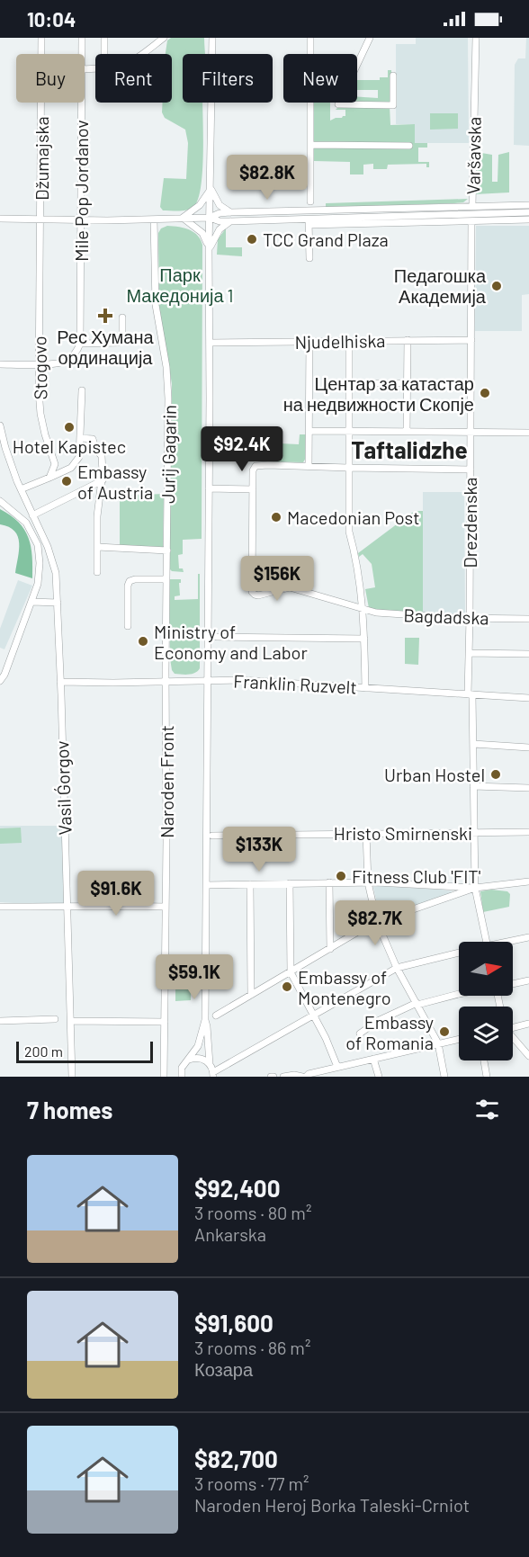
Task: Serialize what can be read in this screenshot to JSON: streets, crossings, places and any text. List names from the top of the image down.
{
  "streets": {
    "street": [
      "Varšavska",
      "Džumajska",
      "Mile Pop Jordanov",
      "Njudelhiska",
      "Stogovo",
      "Jurij Gagarin",
      "Drezdenska",
      "Bagdadska",
      "Franklin Ruzvelt",
      "Naroden Front",
      "Vasil Ǵorgov",
      "Hristo Smirnenski"
    ]
  },
  "crossings": [
    ["Džumajska", "Stogovo"],
    ["Njudelhiska", "Drezdenska"],
    ["Jurij Gagarin", "Franklin Ruzvelt"],
    ["Jurij Gagarin", "Naroden Front"],
    ["Drezdenska", "Bagdadska"],
    ["Drezdenska", "Franklin Ruzvelt"],
    ["Drezdenska", "Hristo Smirnenski"],
    ["Franklin Ruzvelt", "Naroden Front"],
    ["Franklin Ruzvelt", "Vasil Ǵorgov"]
  ],
  "districts": ["Taftalidzhe"],
  "parks": ["Парк Македонија 1"],
  "places": {
    "other": [
      "TCC Grand Plaza",
      "Педагошка Академија",
      "Центар за катастар на недвижности Скопје",
      "Hotel Kapistec",
      "Embassy of Austria",
      "Macedonian Post",
      "Ministry of Economy and Labor",
      "Urban Hostel",
      "Fitness Club 'FIT'",
      "Embassy of Montenegro",
      "Embassy of Romania"
    ],
    "health": ["Рес Хумана ординација"]
  },
  "scale_bar": "200 m",
  "north": "right",
  "page": {
    "status": "10:04",
    "chip": [
      "Buy",
      "Rent",
      "Filters",
      "New"
    ],
    "price": [
      "$82.8K",
      "$92.4K",
      "$156K",
      "$133K",
      "$91.6K",
      "$82.7K",
      "$59.1K"
    ],
    "scale": "200 m",
    "heading": "7 homes",
    "list": [
      {
        "name": "$92,400",
        "note": "3 rooms · 80 m² · Ankarska"
      },
      {
        "name": "$91,600",
        "note": "3 rooms · 86 m² · Козара"
      },
      {
        "name": "$82,700",
        "note": "3 rooms · 77 m² · Naroden Heroj Borka Taleski-Crniot"
      }
    ]
  }
}
